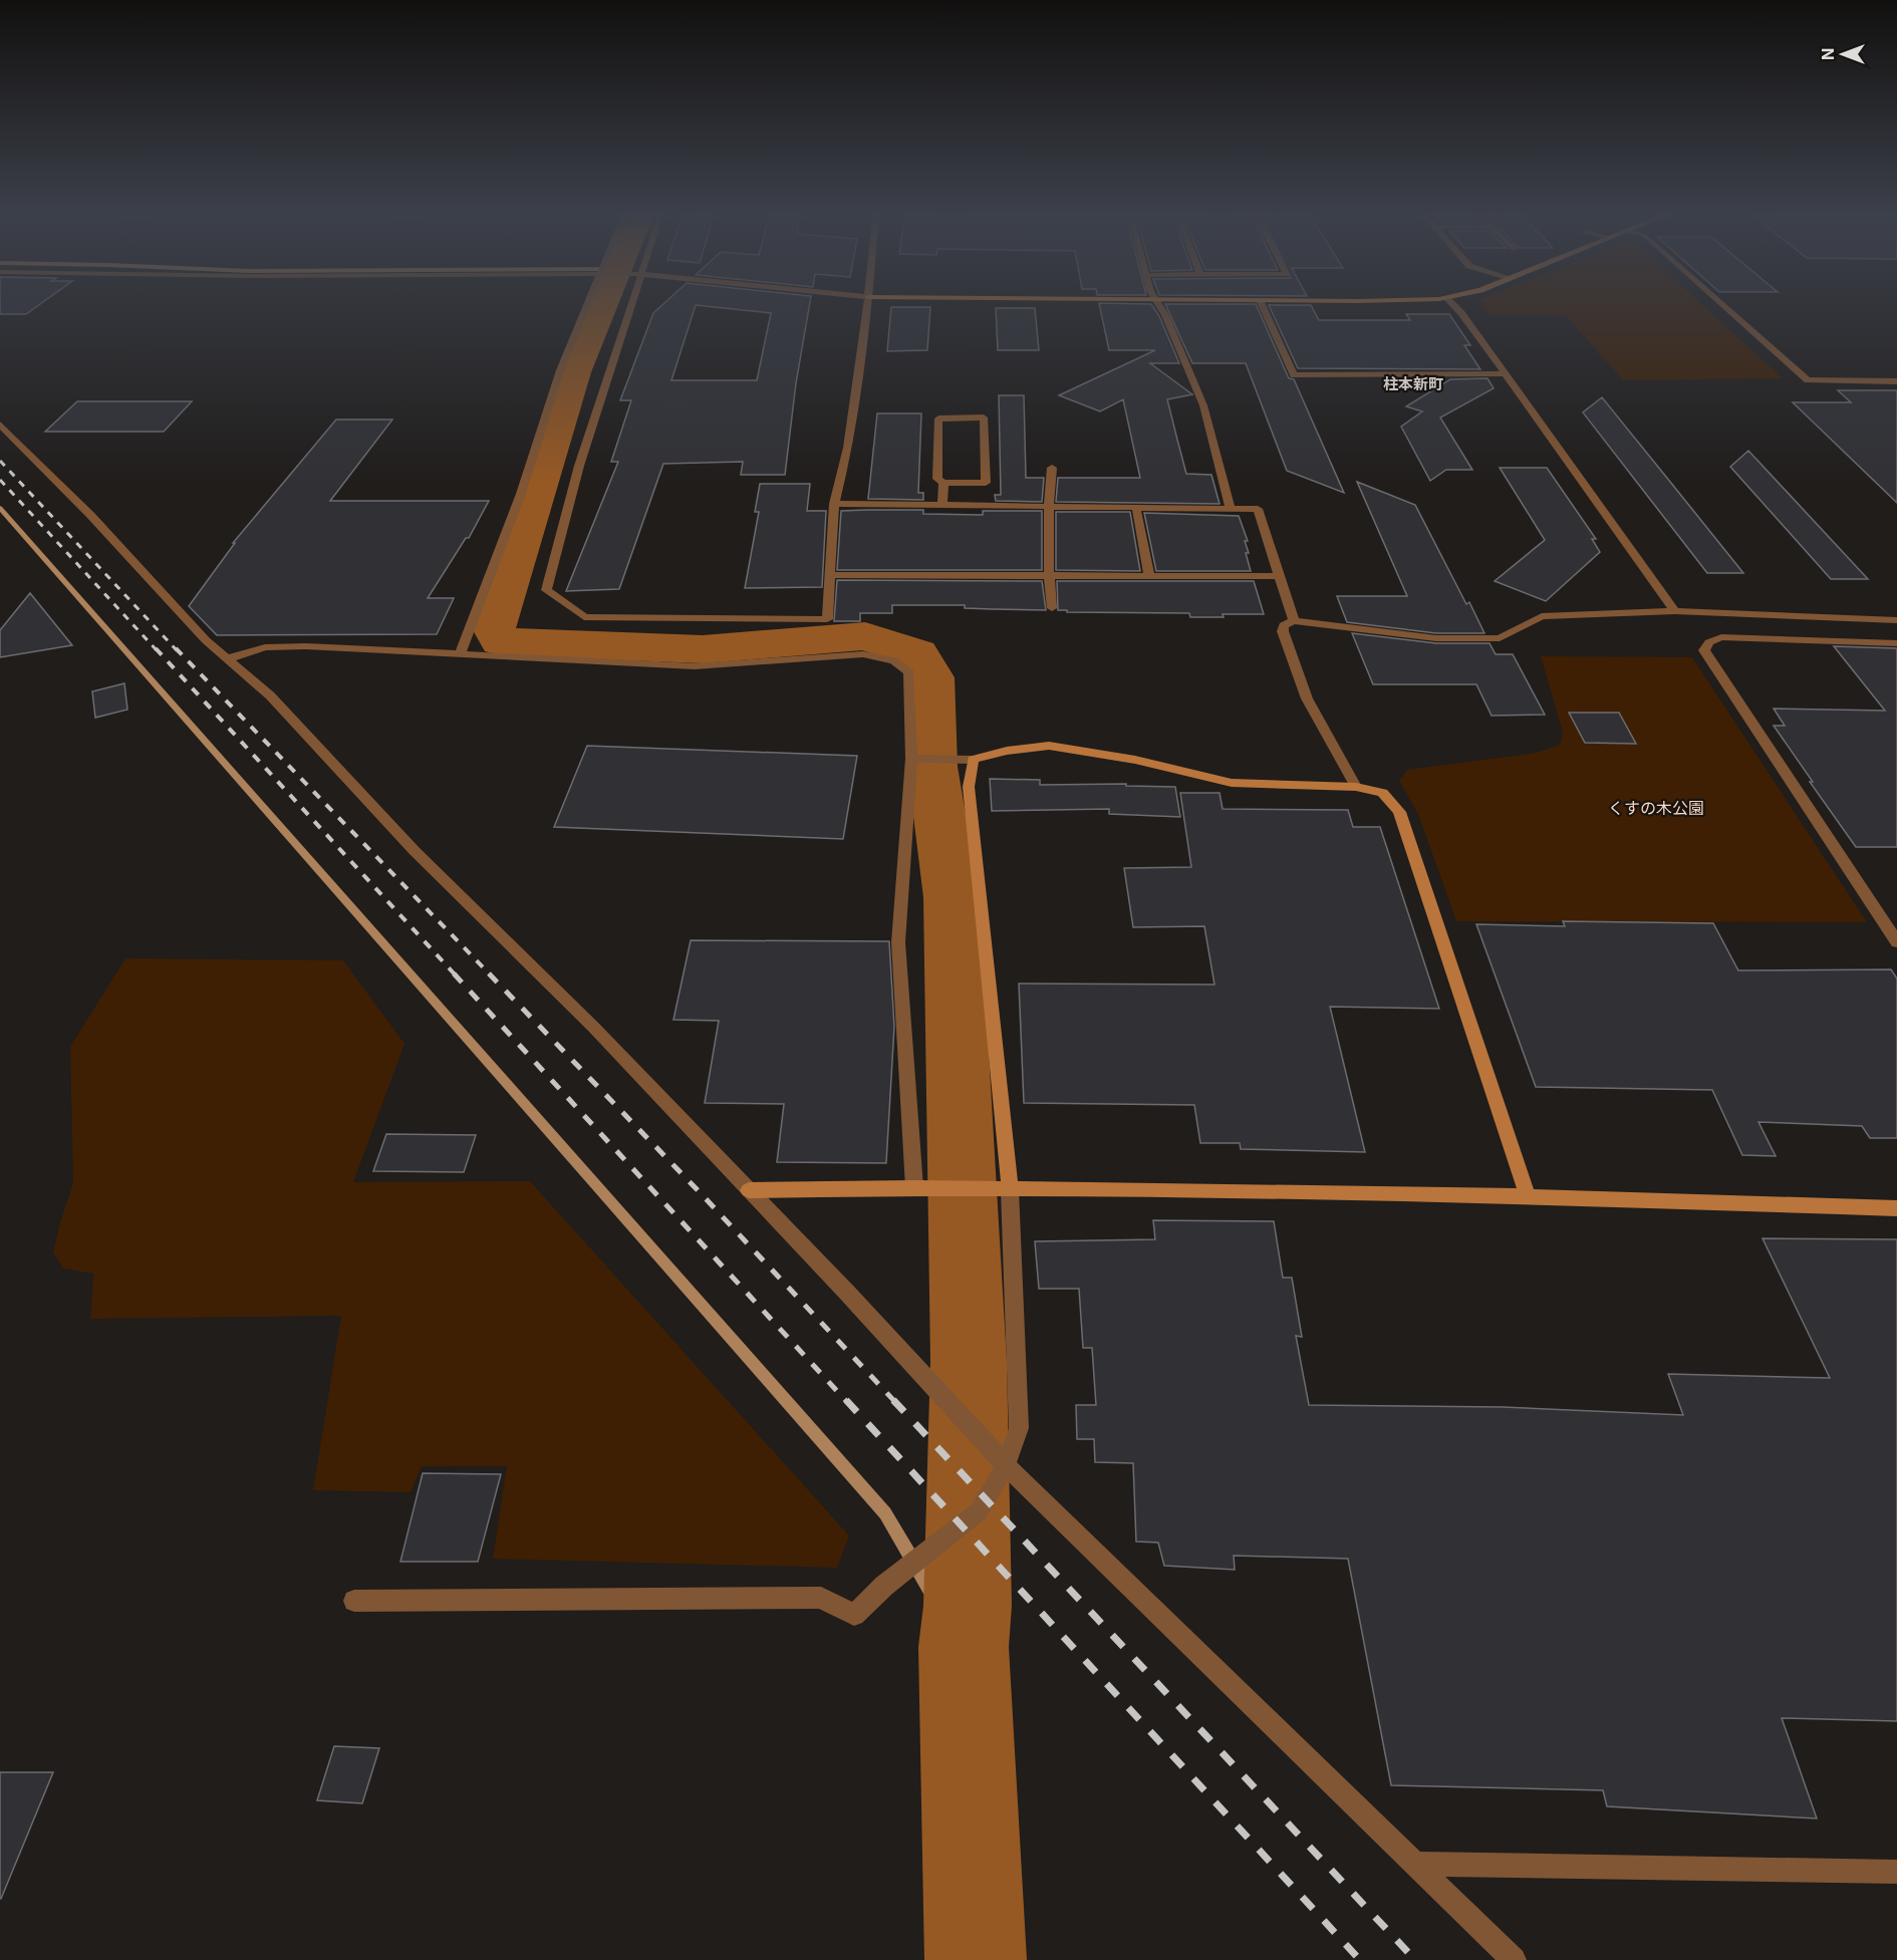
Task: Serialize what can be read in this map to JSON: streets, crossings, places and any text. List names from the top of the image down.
{
  "districts": ["柱本新町"],
  "parks": ["くすの木公園"],
  "north": "left"
}
